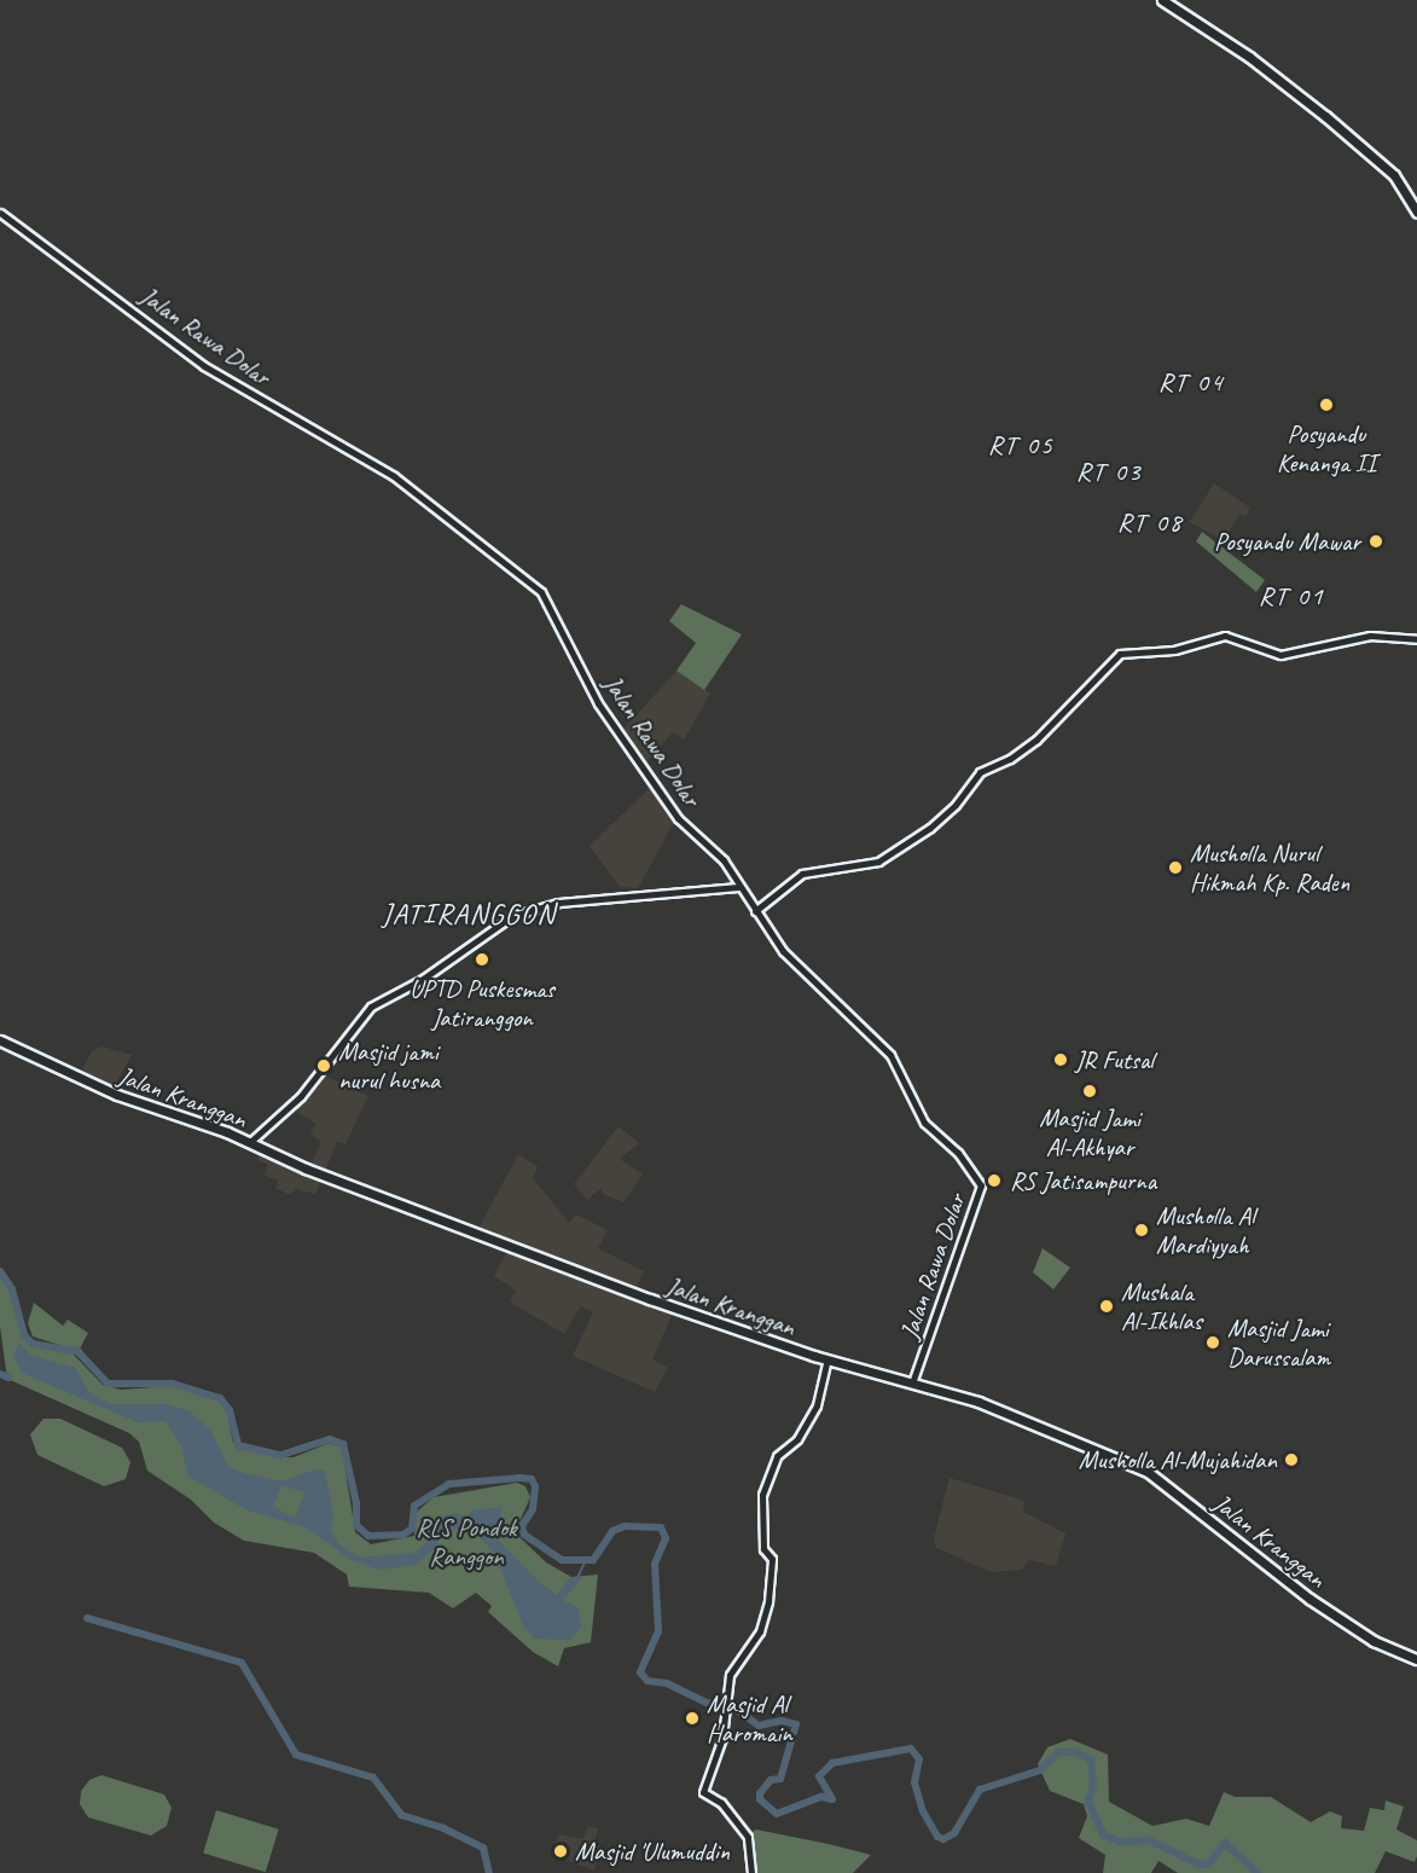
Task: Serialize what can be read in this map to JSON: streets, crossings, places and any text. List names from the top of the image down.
{
  "streets": {
    "main road": ["Jalan Kranggan"],
    "street": ["Jalan Rawa Dolar"]
  },
  "crossings": [
    ["Jalan Rawa Dolar", "Jalan Kranggan"]
  ],
  "districts": [
    "RT 04",
    "RT 05",
    "RT 03",
    "RT 08",
    "RT 01",
    "JATIRANGGON"
  ],
  "parks": ["RLS Pondok Ranggon"],
  "places": [
    "Posyandu Kenanga II",
    "Posyandu Mawar",
    "Musholla Nurul Hikmah Kp. Raden",
    "UPTD Puskesmas Jatiranggon",
    "JR Futsal",
    "Masjid jami nurul husna",
    "Masjid Jami Al-Akhyar",
    "RS Jatisampurna",
    "Musholla Al Mardiyyah",
    "Mushala Al-Ikhlas",
    "Masjid Jami Darussalam",
    "Musholla Al-Mujahidan",
    "Masjid Al Haromain",
    "Masjid 'Ulumuddin"
  ]
}
